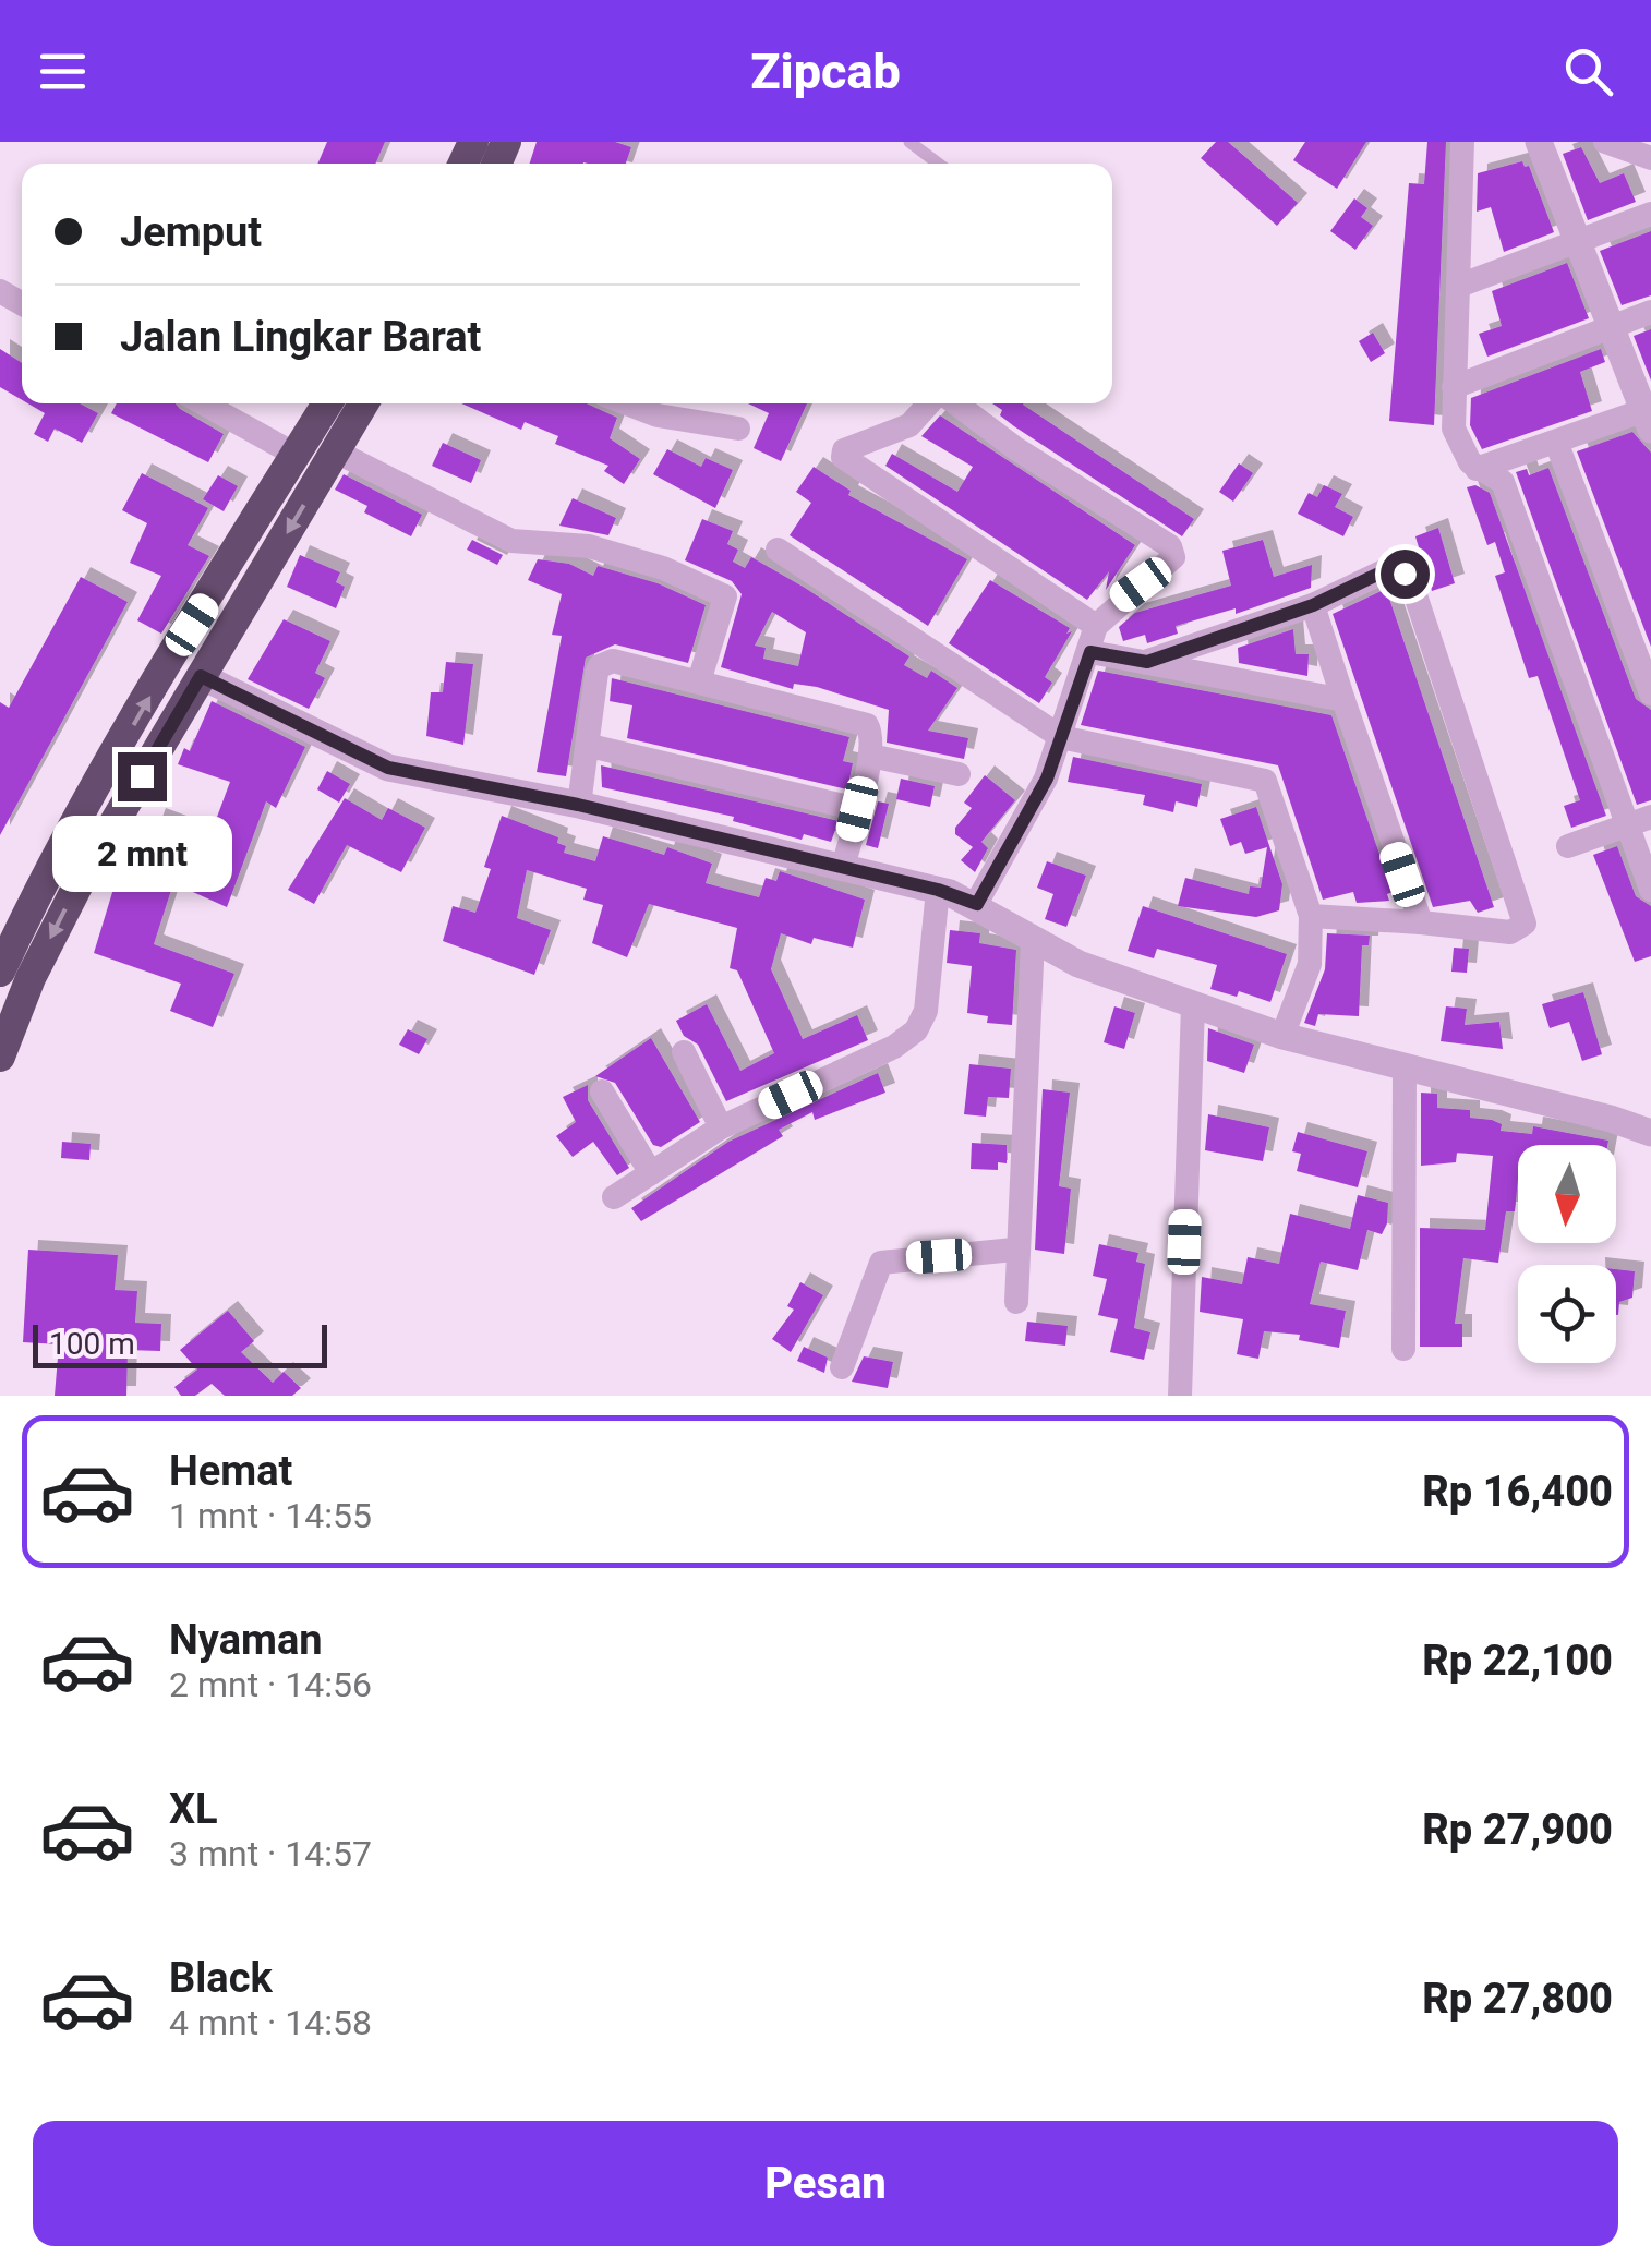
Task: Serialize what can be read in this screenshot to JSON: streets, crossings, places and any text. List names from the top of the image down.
{
  "scale_bar": "100 m",
  "north": "bottom",
  "page": {
    "header": "Zipcab",
    "banner": ["Jemput", "Jalan Lingkar Barat"],
    "bubble": "2 mnt",
    "scale": "100 m",
    "list": [
      {
        "name": "Hemat",
        "note": "1 mnt · 14:55",
        "value": "Rp 16,400"
      },
      {
        "name": "Nyaman",
        "note": "2 mnt · 14:56",
        "value": "Rp 22,100"
      },
      {
        "name": "XL",
        "note": "3 mnt · 14:57",
        "value": "Rp 27,900"
      },
      {
        "name": "Black",
        "note": "4 mnt · 14:58",
        "value": "Rp 27,800"
      }
    ],
    "buttons": "Pesan"
  }
}
